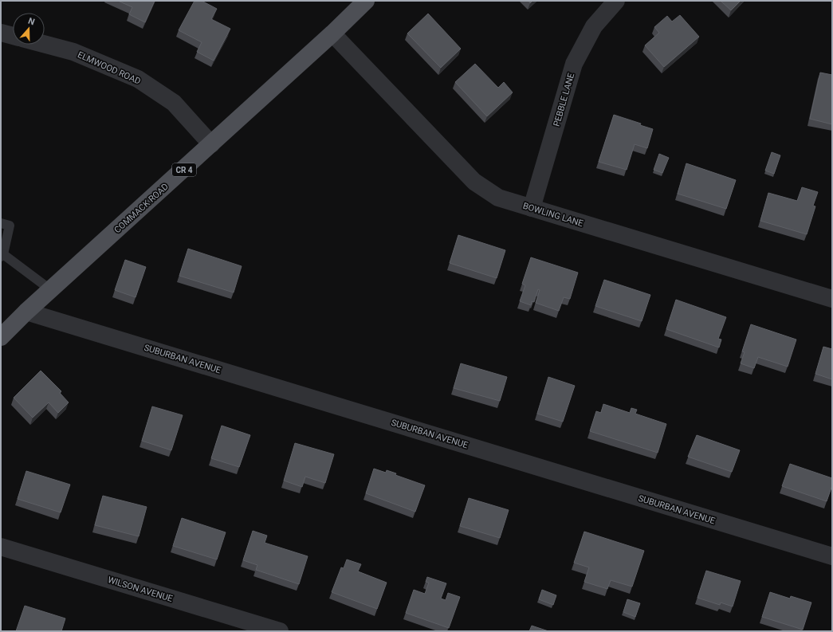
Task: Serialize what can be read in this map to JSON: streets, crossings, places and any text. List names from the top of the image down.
{
  "streets": {
    "main road": ["CR 4", "COMMACK ROAD"],
    "street": [
      "ELMWOOD ROAD",
      "PEBBLE LANE",
      "BOWLING LANE",
      "SUBURBAN AVENUE",
      "WILSON AVENUE"
    ]
  },
  "crossings": [
    ["ELMWOOD ROAD", "COMMACK ROAD"],
    ["PEBBLE LANE", "BOWLING LANE"],
    ["COMMACK ROAD", "BOWLING LANE"],
    ["COMMACK ROAD", "SUBURBAN AVENUE"]
  ],
  "north": "top"
}
